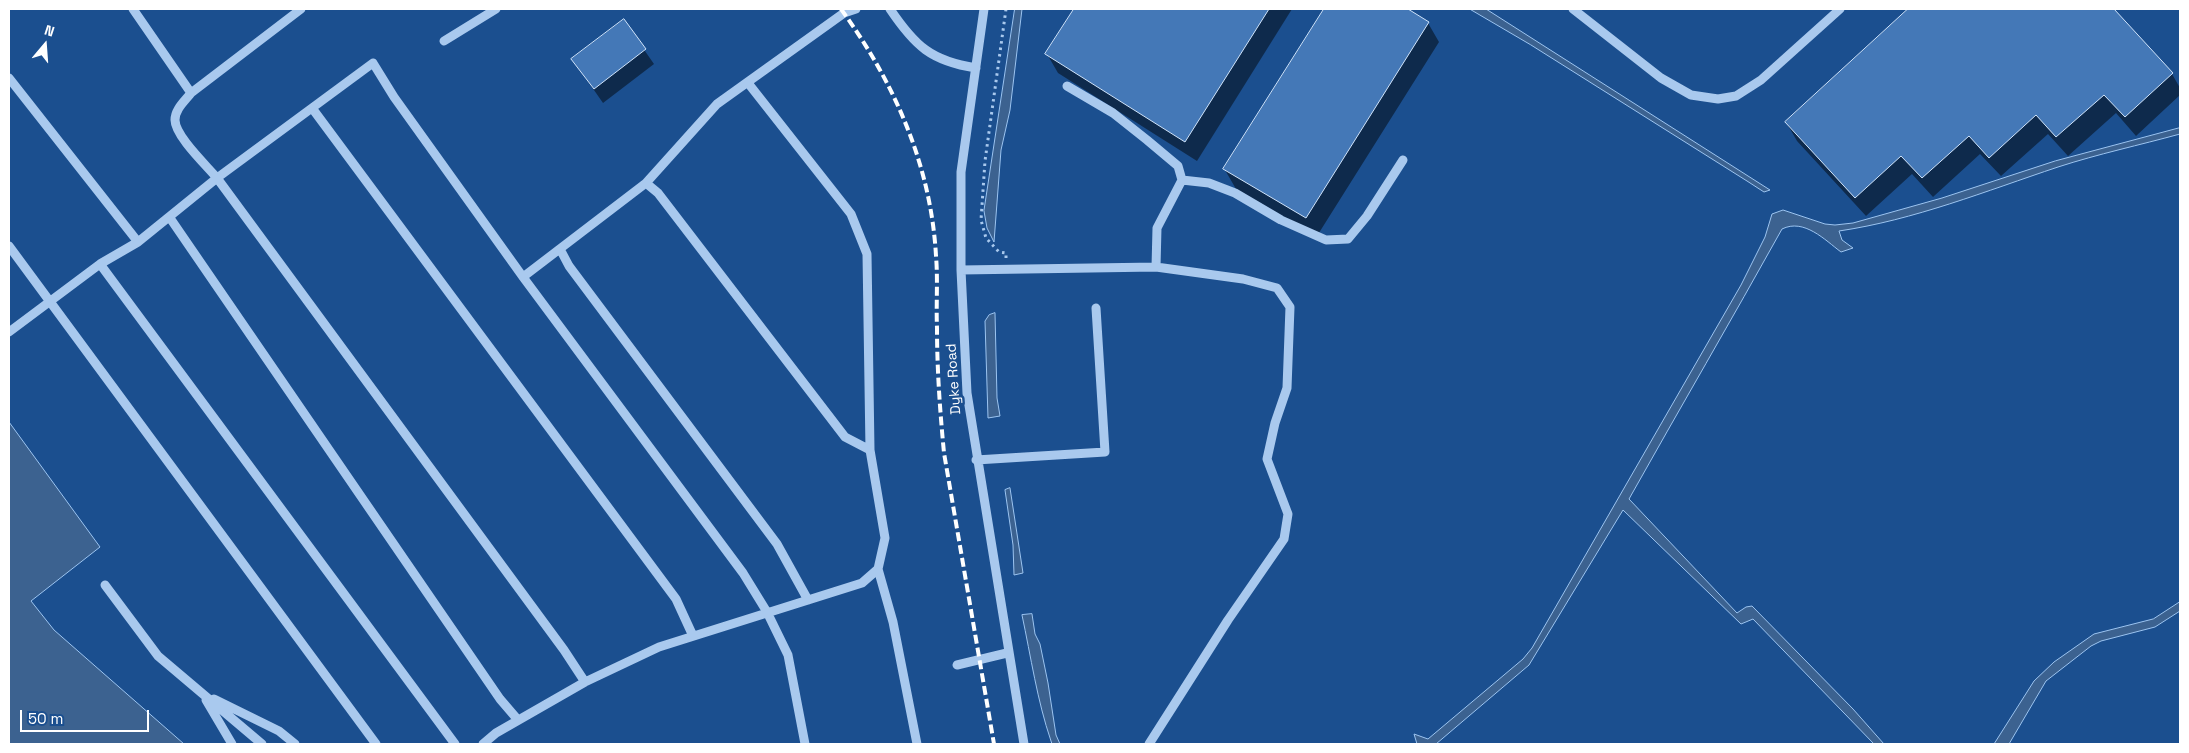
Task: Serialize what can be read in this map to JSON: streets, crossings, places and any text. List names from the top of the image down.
{
  "streets": {
    "street": ["Dyke Road"]
  },
  "scale_bar": "50 m",
  "north": "top"
}
